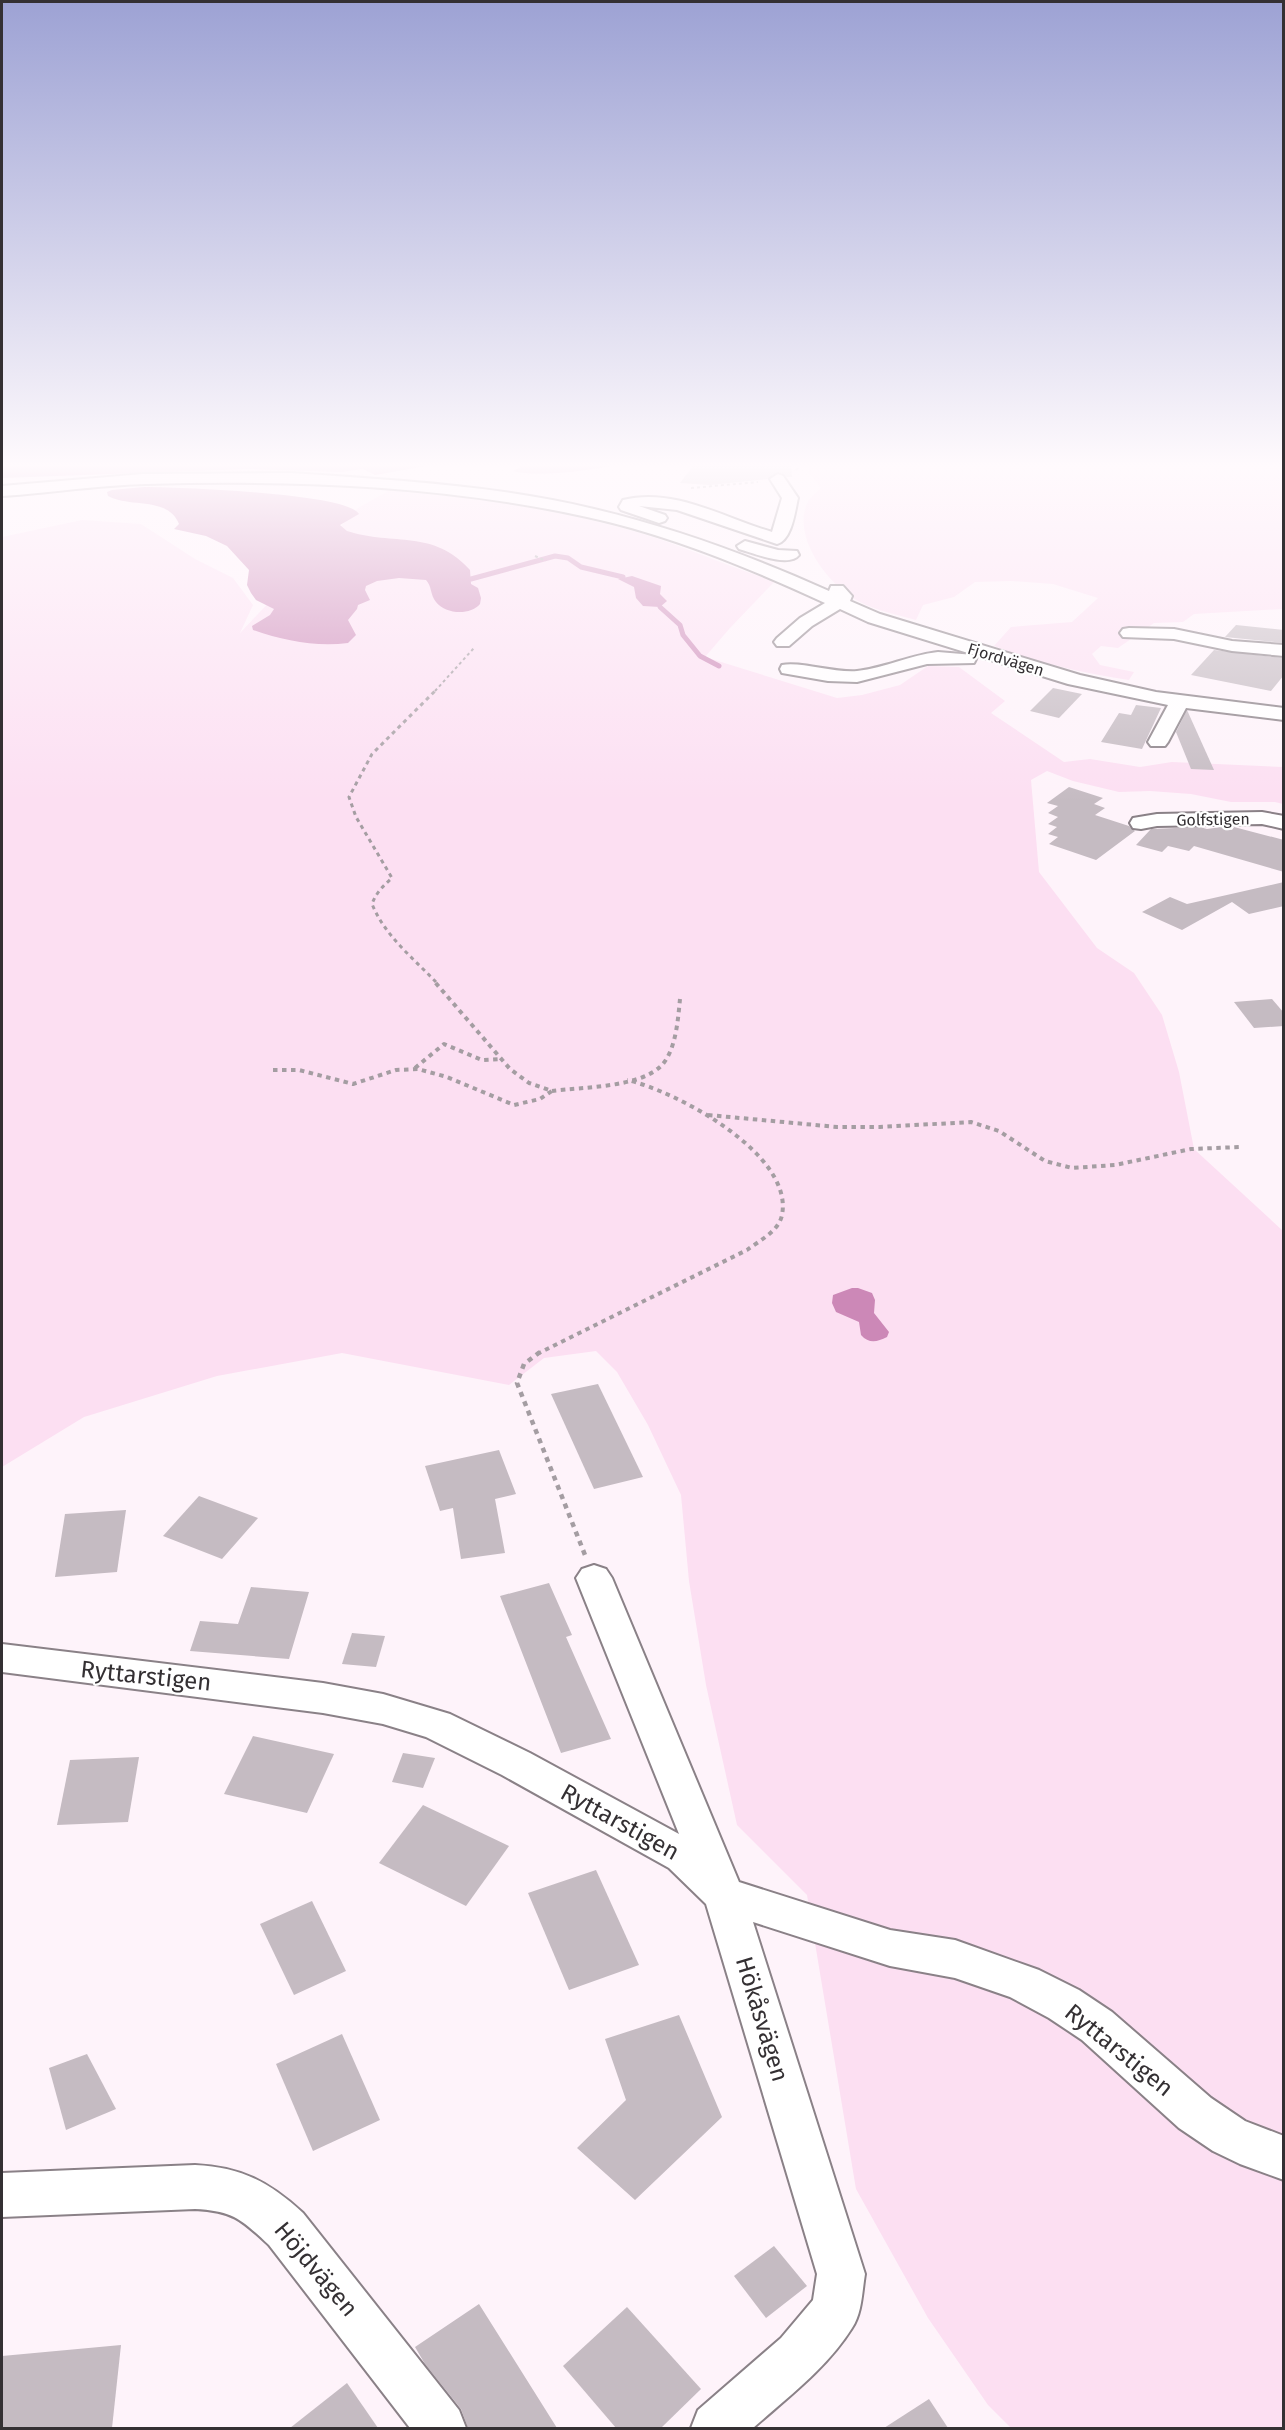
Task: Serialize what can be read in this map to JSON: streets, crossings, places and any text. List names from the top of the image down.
{
  "streets": {
    "street": [
      "Fjordvägen",
      "Golfstigen",
      "Ryttarstigen",
      "Hökåsvägen",
      "Höjdvägen"
    ]
  },
  "crossings": [
    ["Ryttarstigen", "Hökåsvägen"]
  ]
}
